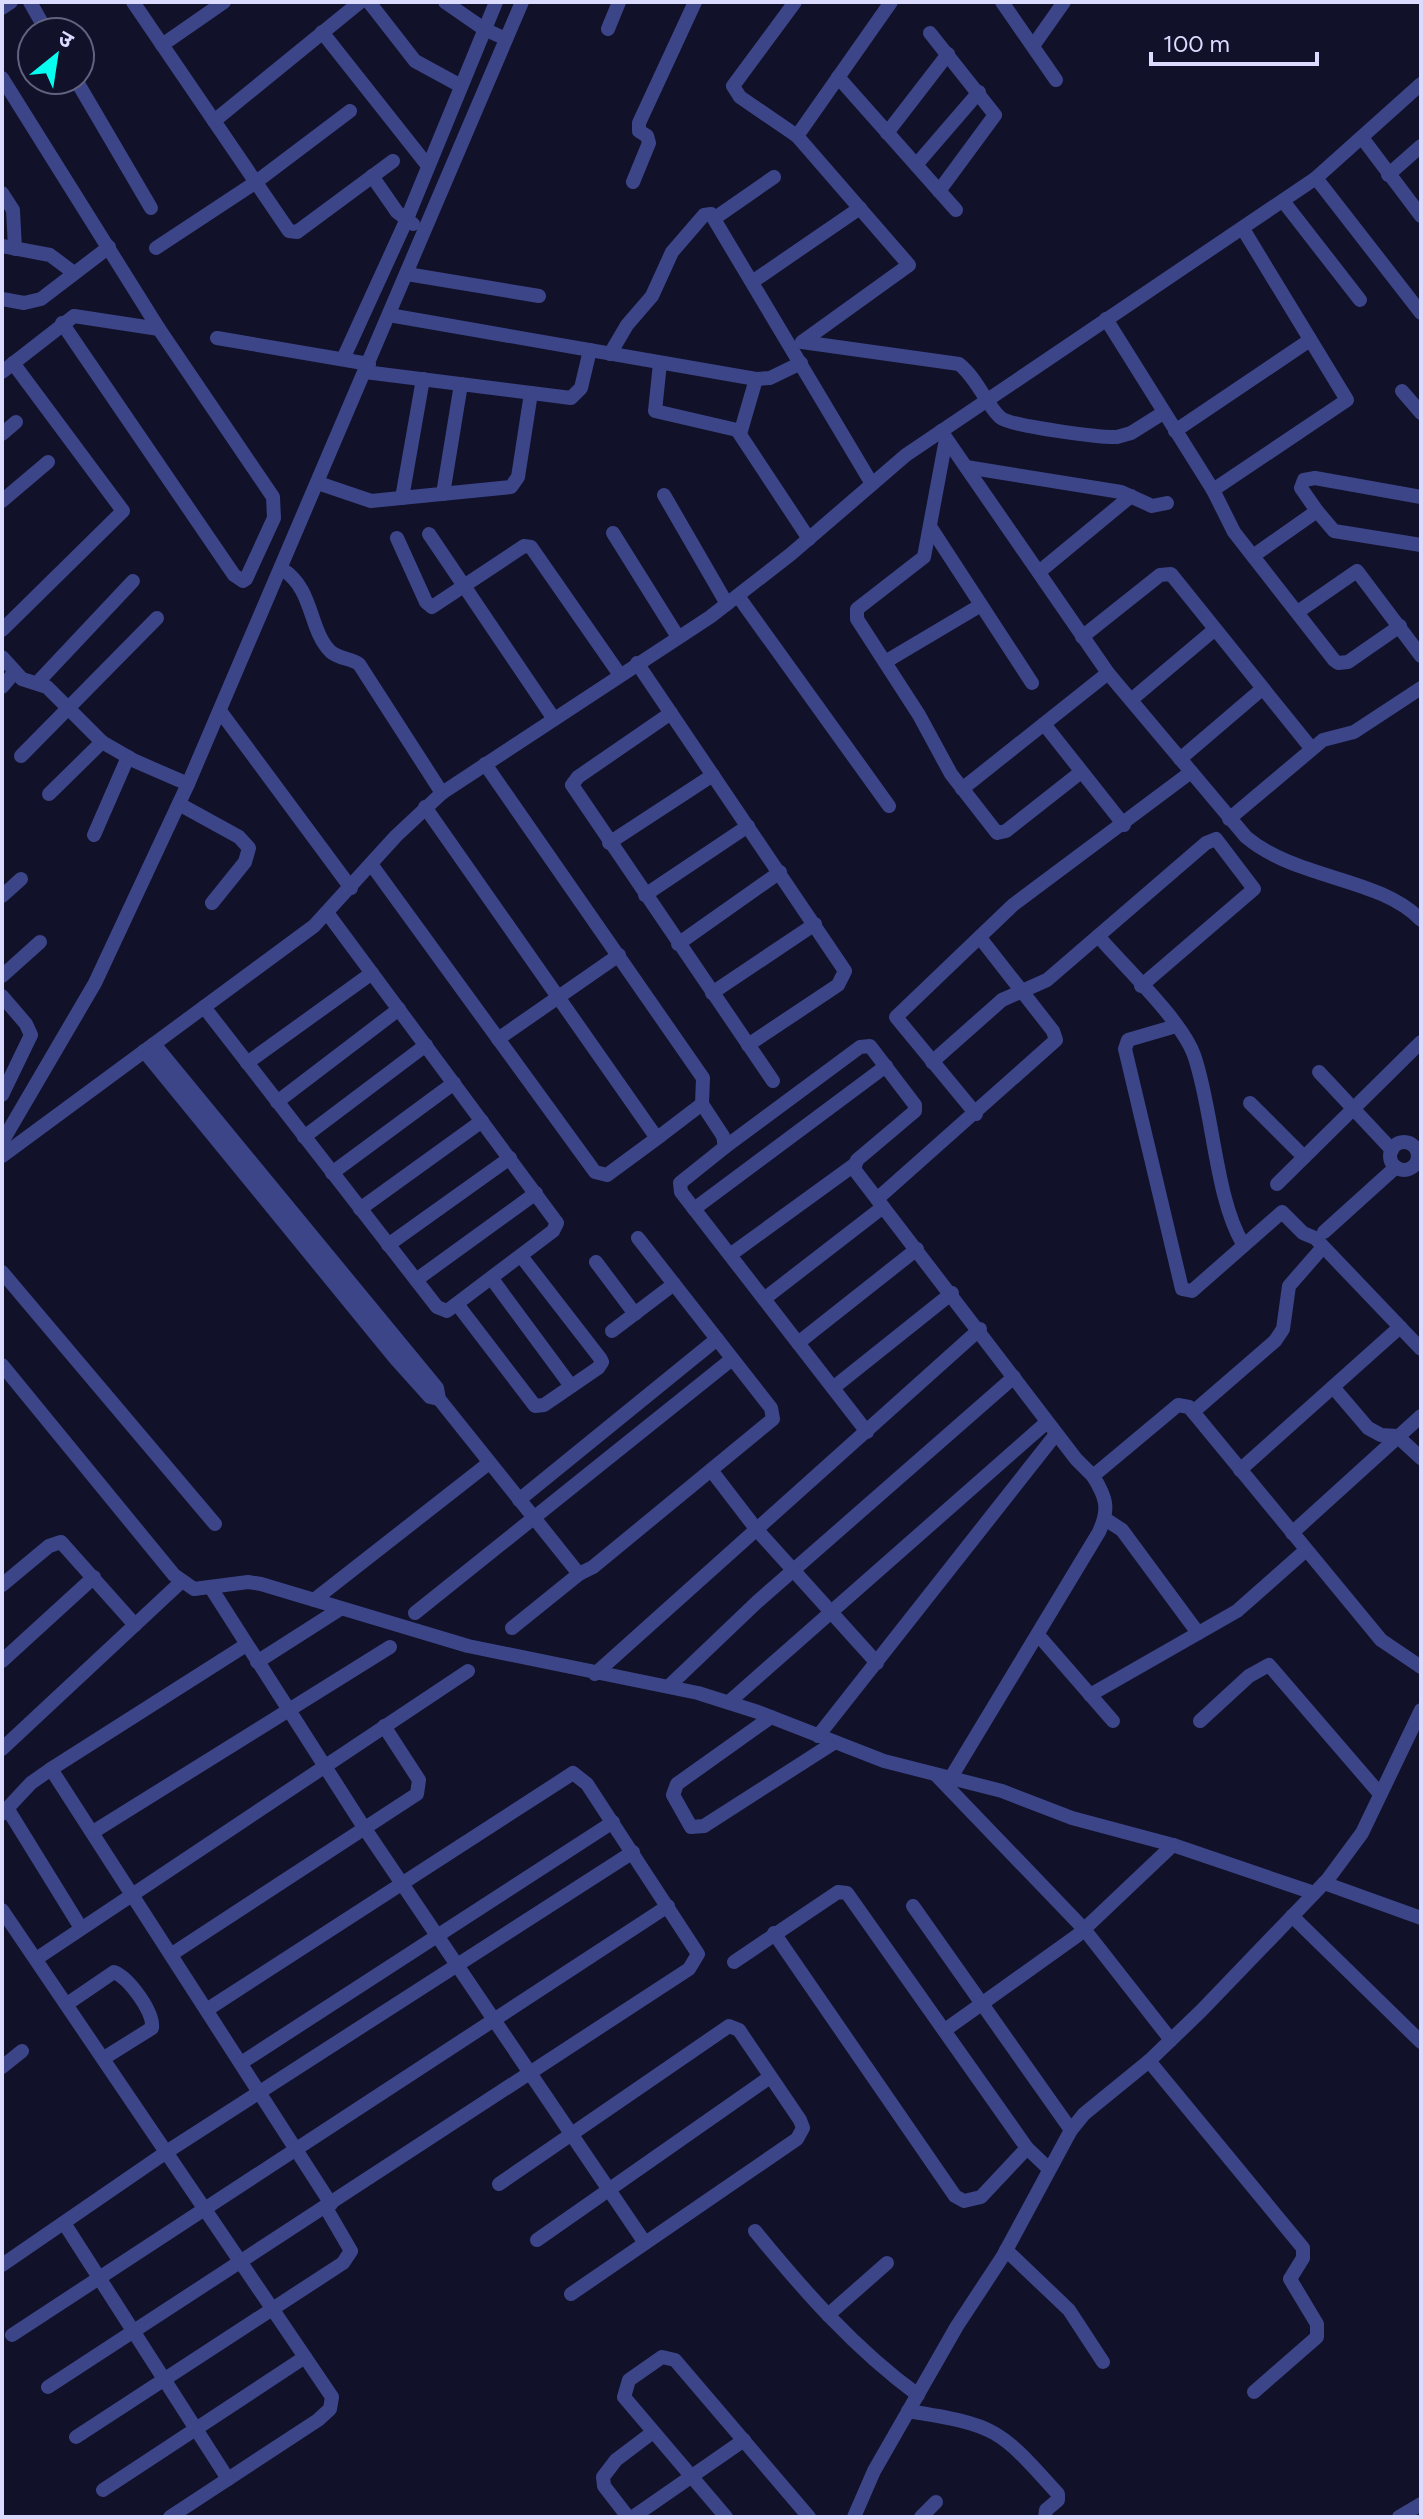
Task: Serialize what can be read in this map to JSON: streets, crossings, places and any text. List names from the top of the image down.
{
  "scale_bar": "100 m",
  "north": "top right"
}
